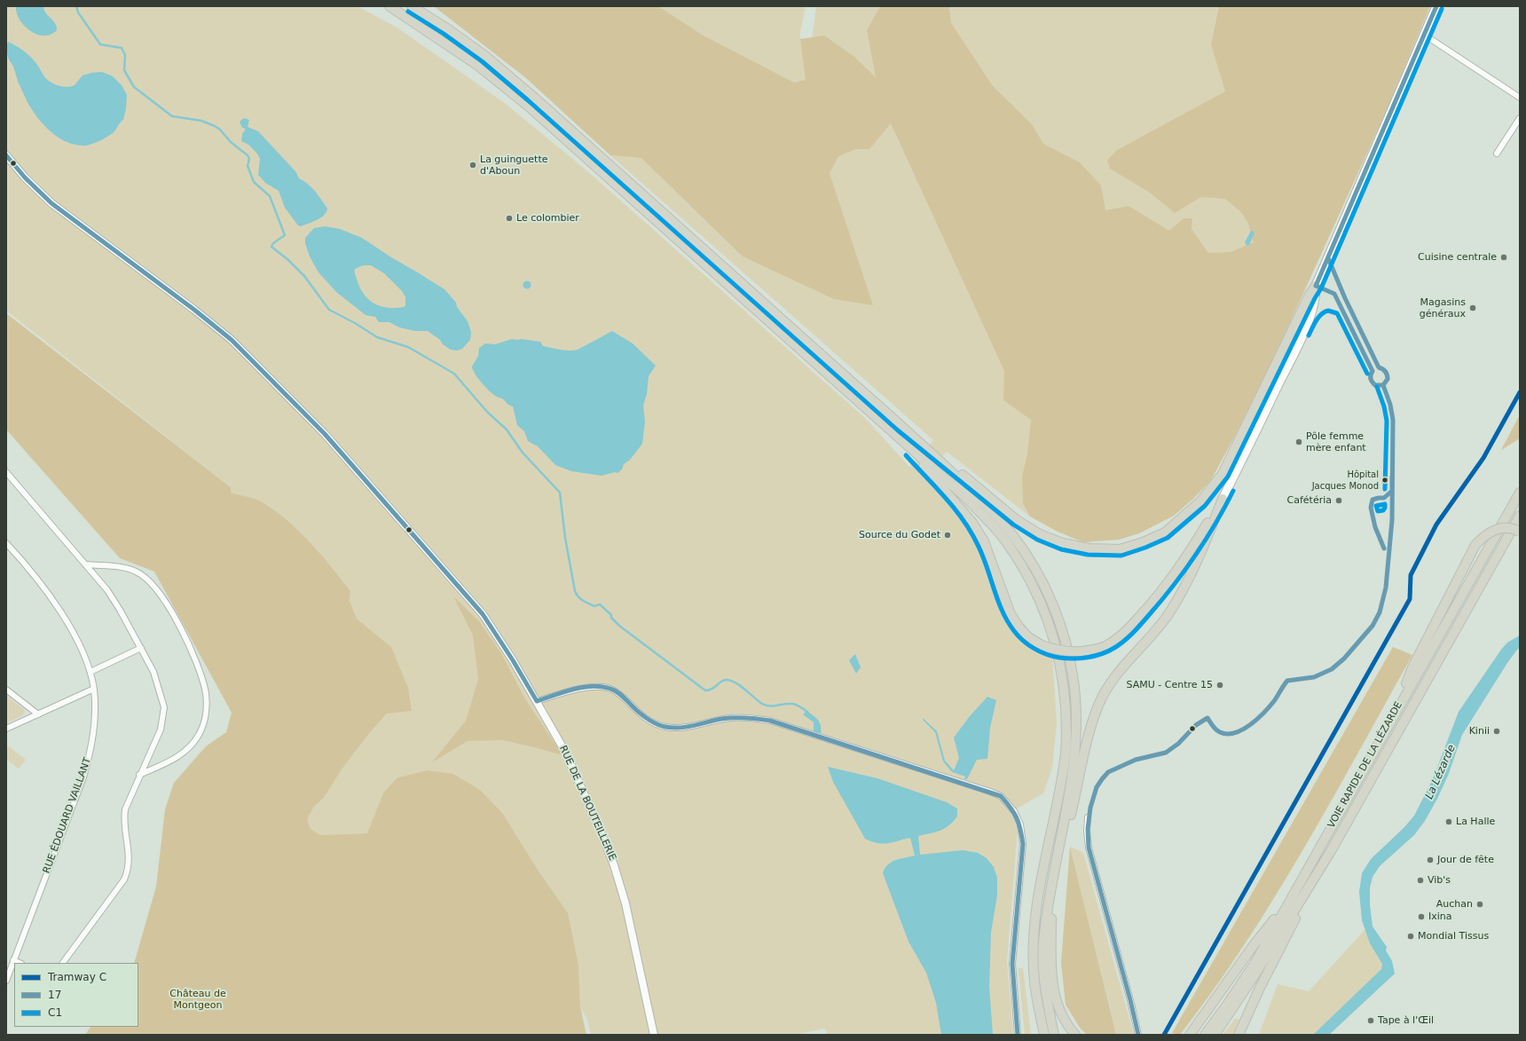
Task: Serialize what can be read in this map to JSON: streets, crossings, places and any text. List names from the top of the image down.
{
  "streets": {
    "highway": ["VOIE RAPIDE DE LA LÉZARDE"],
    "street": ["RUE DE LA BOUTEILLERIE", "RUE ÉDOUARD VAILLANT"]
  },
  "water": ["La Lézarde"],
  "parks": ["Château de Montgeon"],
  "places": [
    "La guinguette d'Aboun",
    "Le colombier",
    "Cuisine centrale",
    "Magasins généraux",
    "Pôle femme mère enfant",
    "Hôpital Jacques Monod",
    "Cafétéria",
    "Source du Godet",
    "SAMU - Centre 15",
    "Kinii",
    "La Halle",
    "Jour de fête",
    "Vib's",
    "Auchan",
    "Ixina",
    "Mondial Tissus",
    "Tape à l'Œil"
  ],
  "lines": ["transit line 17", "transit line C1", "tram line C"],
  "legend": ["Tramway C", "17", "C1"]
}
